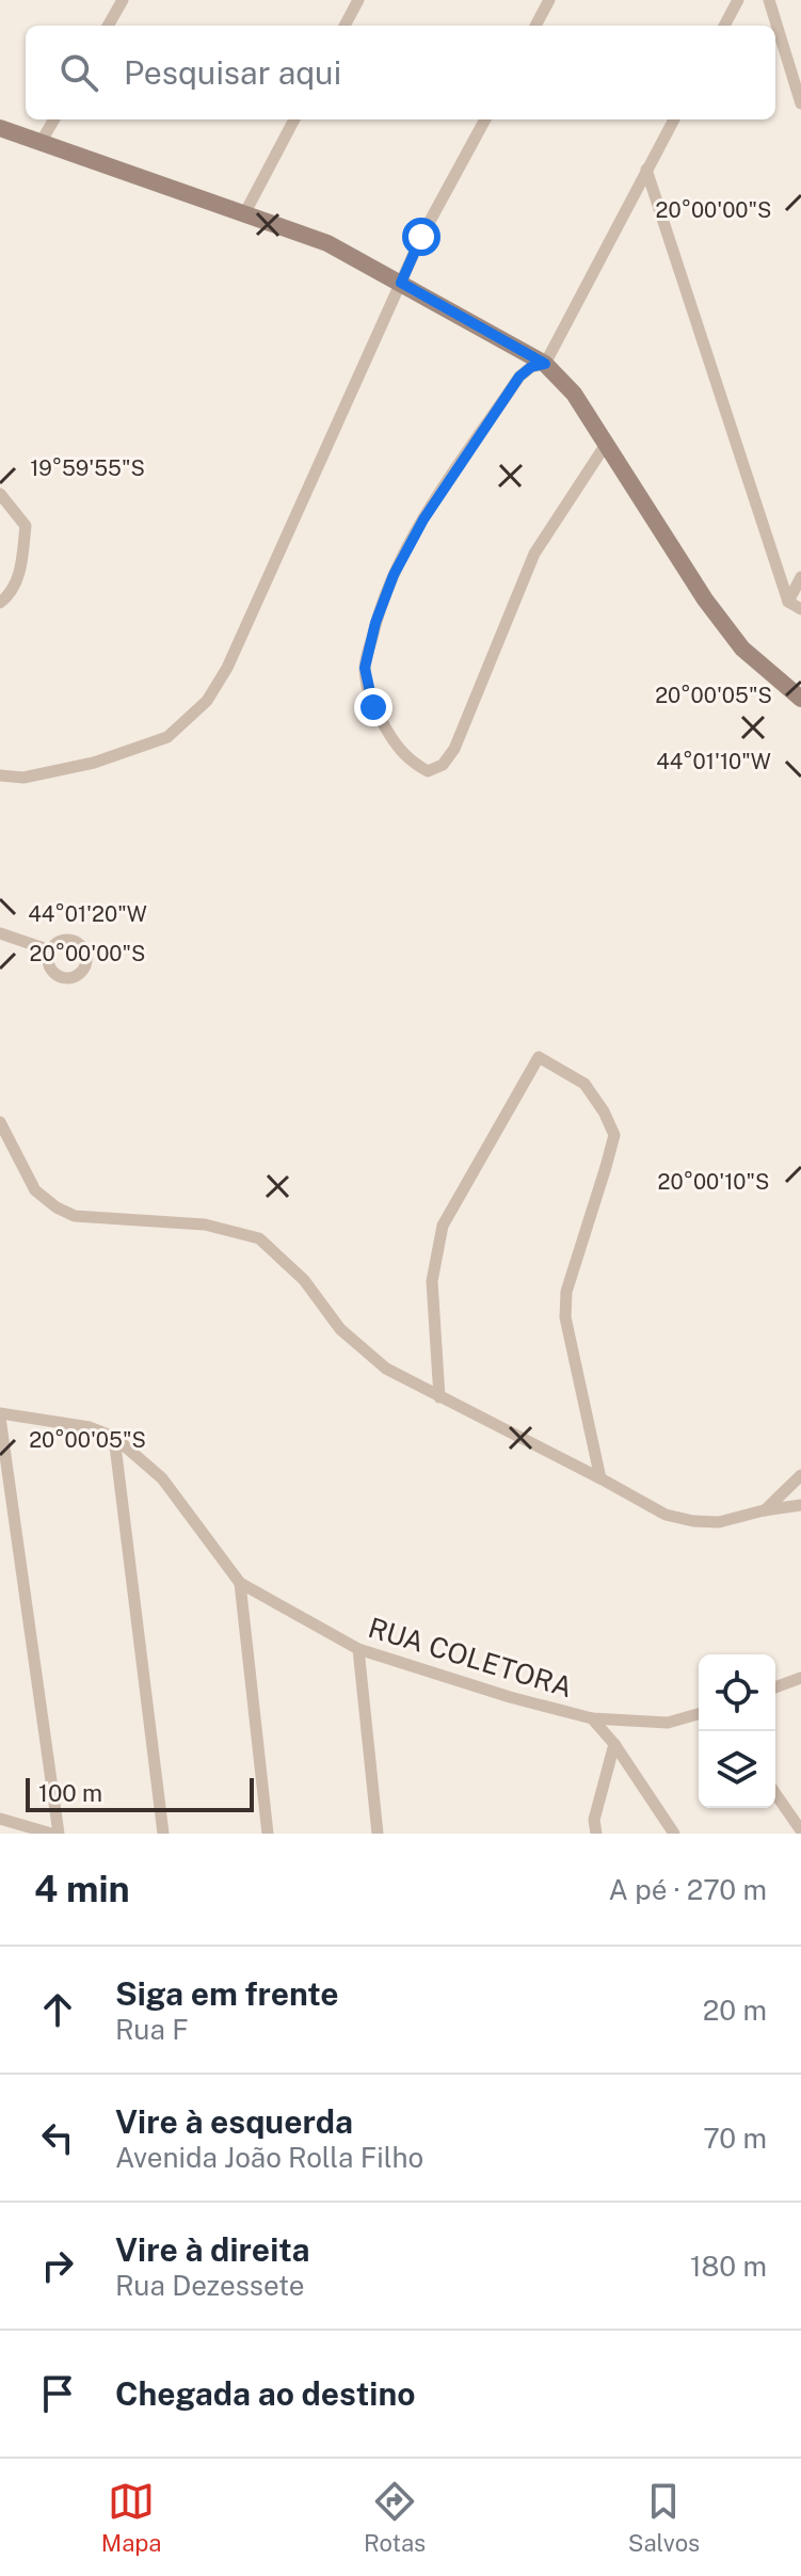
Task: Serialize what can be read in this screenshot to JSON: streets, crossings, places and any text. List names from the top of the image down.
{
  "streets": {
    "street": ["RUA COLETORA"]
  },
  "scale_bar": "100 m",
  "page": {
    "search": "Pesquisar aqui",
    "scale": "100 m",
    "heading": ["4 min", "A pé · 270 m"],
    "list": [
      ["Siga em frente", "Rua F", "20 m"],
      ["Vire à esquerda", "Avenida João Rolla Filho", "70 m"],
      ["Vire à direita", "Rua Dezessete", "180 m"],
      "Chegada ao destino"
    ],
    "nav": ["Mapa", "Rotas", "Salvos"]
  },
  "coordinates": [
    "20°00'00\"S",
    "19°59'55\"S",
    "20°00'05\"S",
    "44°01'10\"W",
    "44°01'20\"W",
    "20°00'10\"S"
  ]
}
